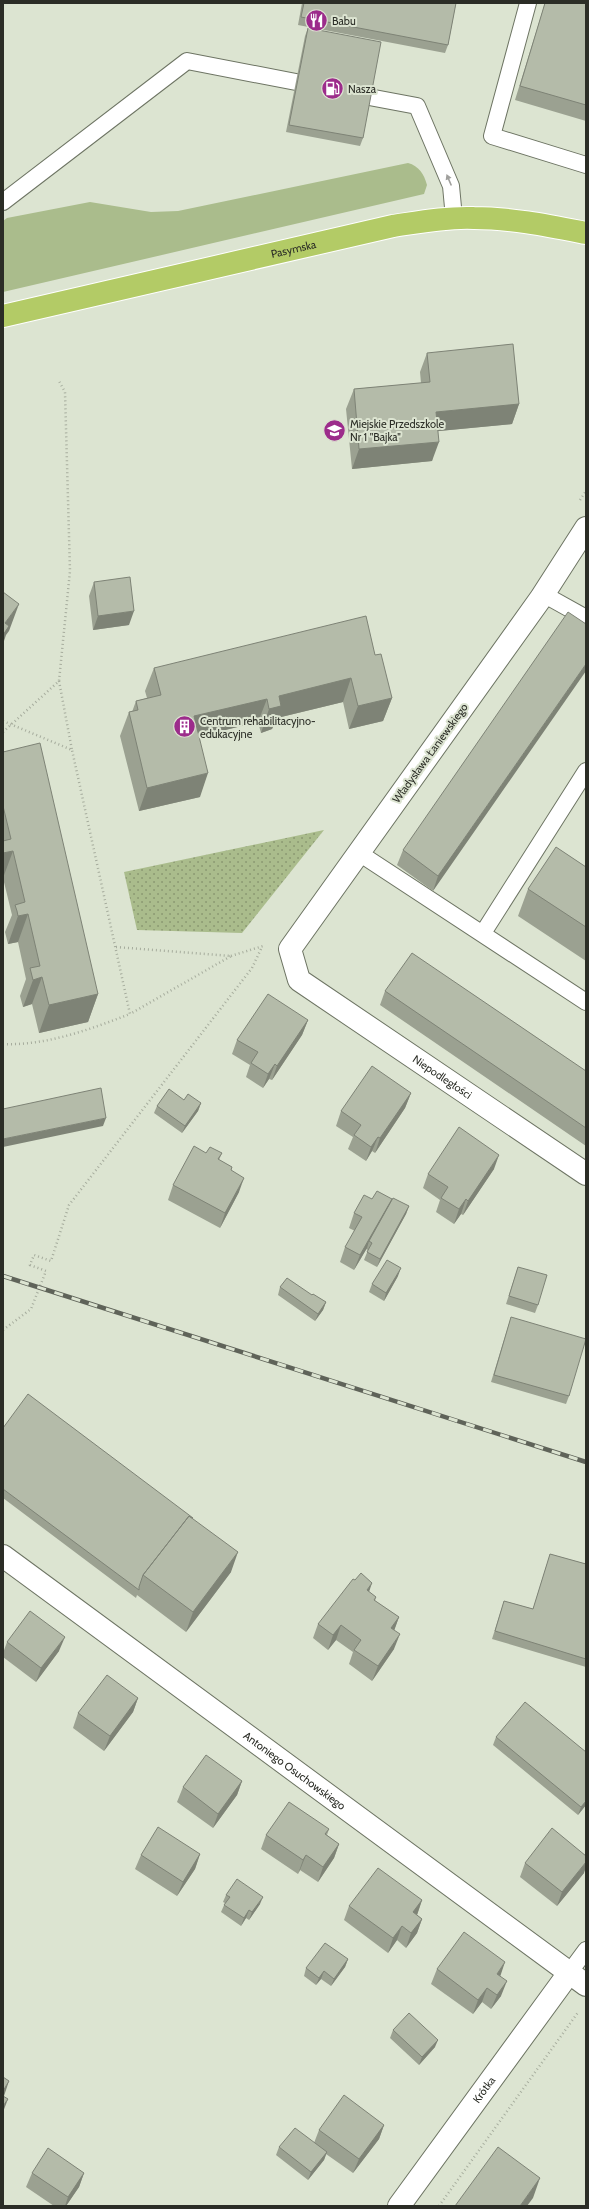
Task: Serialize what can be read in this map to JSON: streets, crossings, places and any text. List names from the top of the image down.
{
  "streets": {
    "main road": ["Pasymska"],
    "street": [
      "Władysława Łaniewskiego",
      "Niepodległości",
      "Antoniego Osuchowskiego",
      "Krótka"
    ]
  },
  "crossings": [
    ["Władysława Łaniewskiego", "Niepodległości"],
    ["Antoniego Osuchowskiego", "Krótka"]
  ],
  "places": {
    "restaurant": ["Babu"],
    "fuel station": ["Nasza"],
    "school or university": ["Miejskie Przedszkole Nr 1 \"Bajka\""],
    "building": ["Centrum rehabilitacyjno- edukacyjne"]
  }
}
